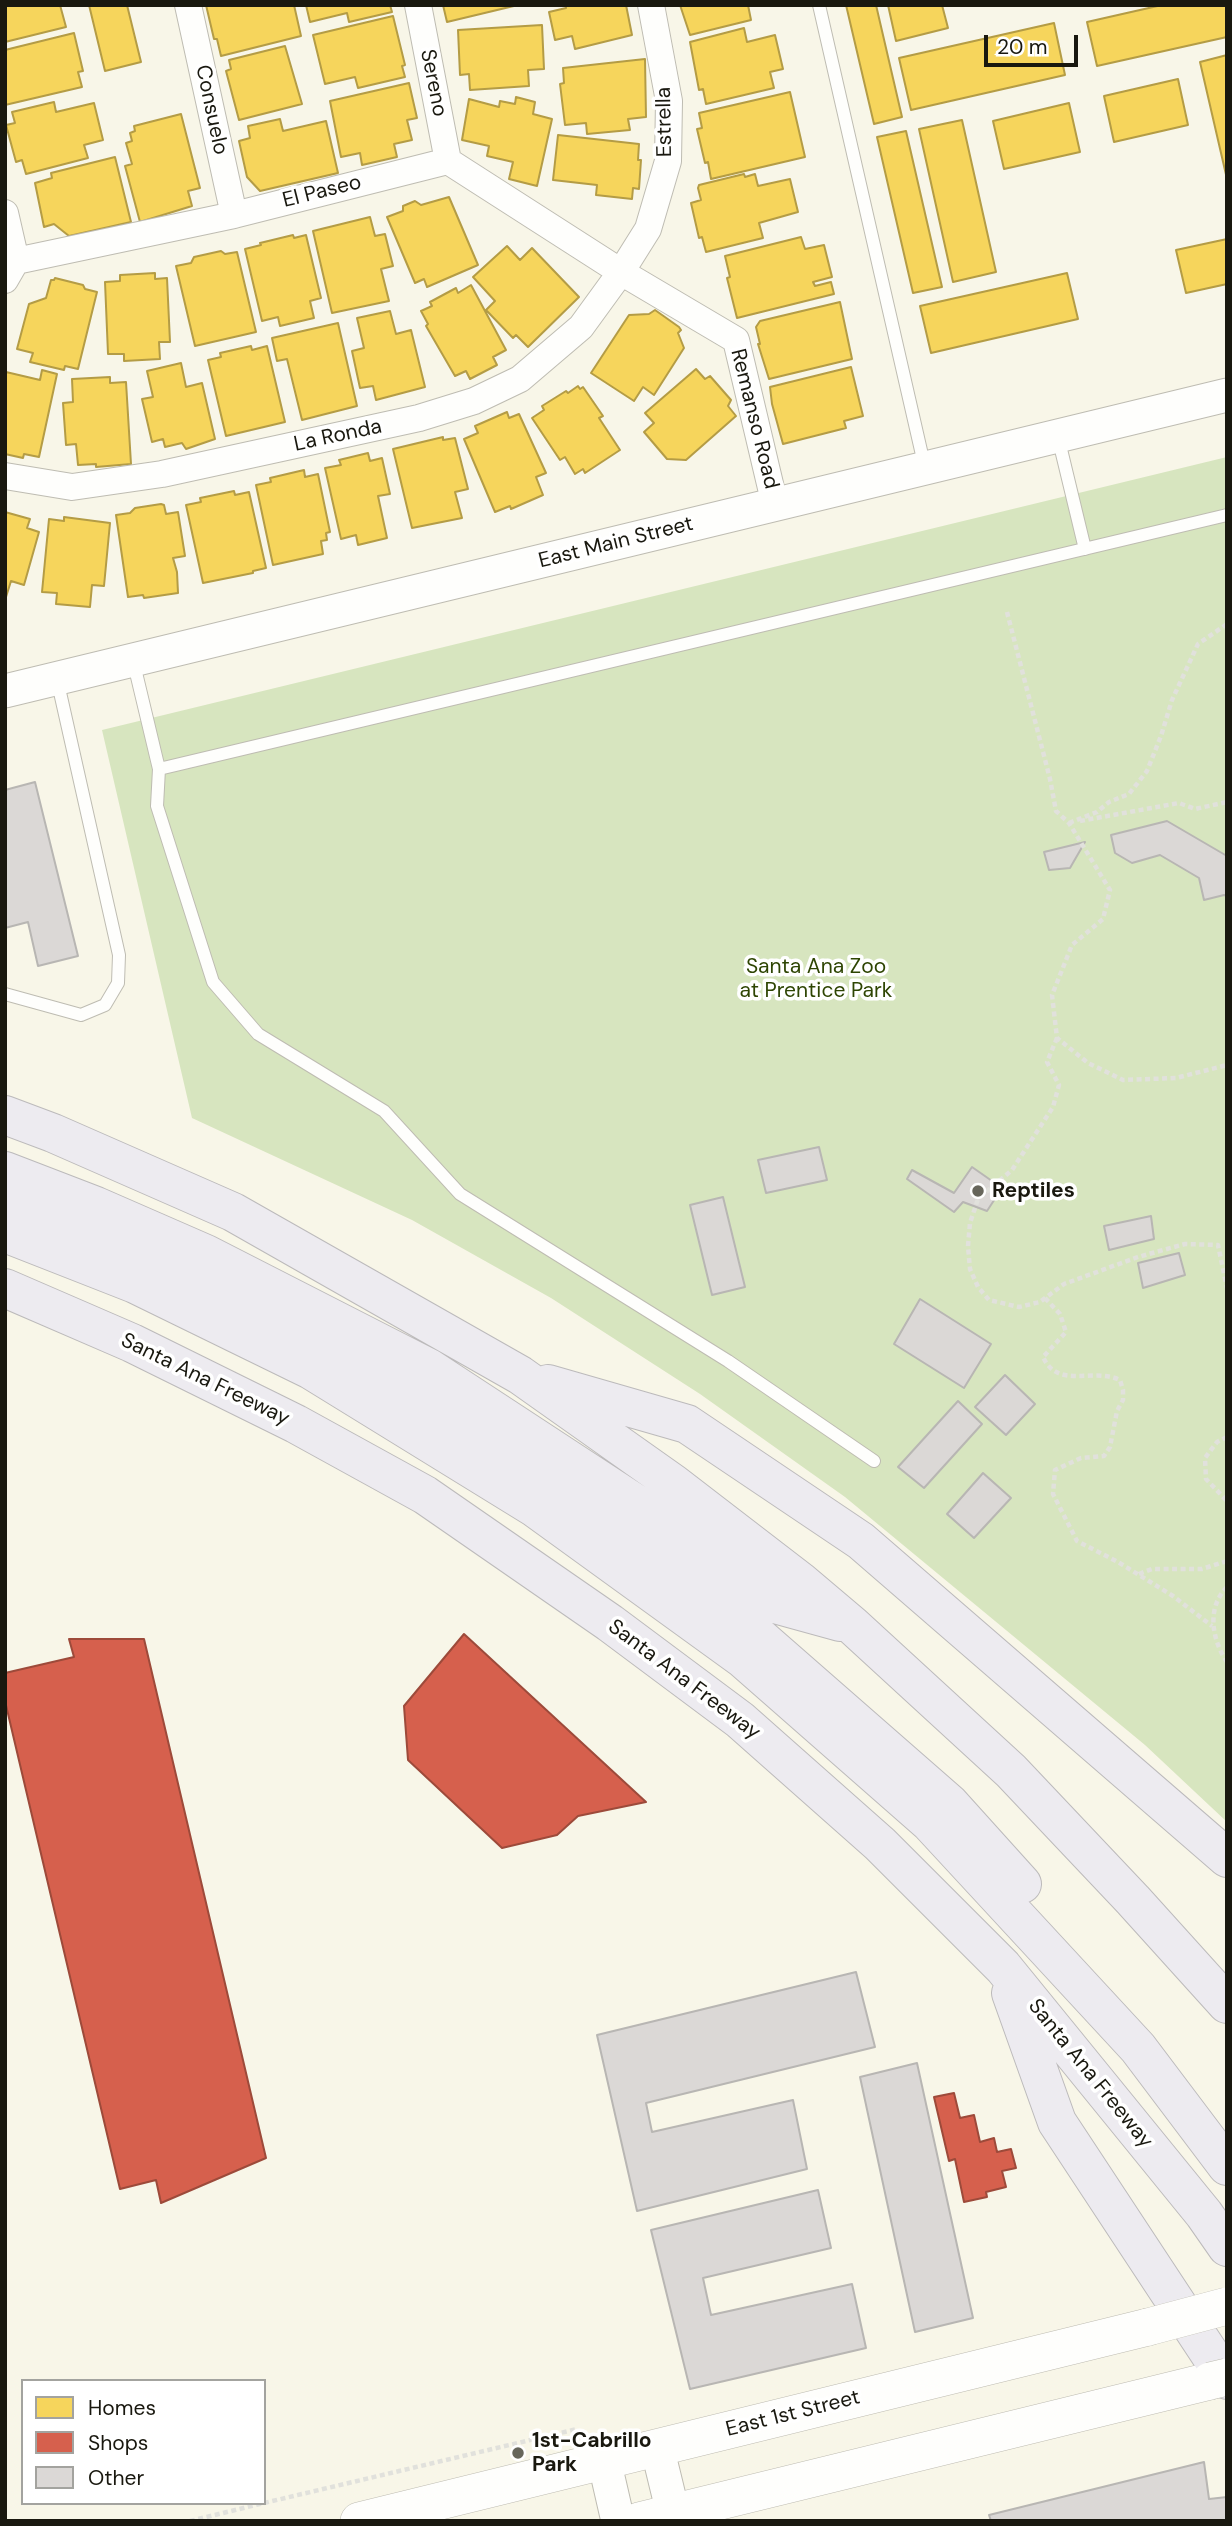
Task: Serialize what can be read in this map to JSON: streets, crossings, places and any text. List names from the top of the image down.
{
  "streets": {
    "highway": ["Santa Ana Freeway"],
    "main road": ["East 1st Street"],
    "street": [
      "Sereno",
      "Consuelo",
      "Estrella",
      "El Paseo",
      "Remanso Road",
      "La Ronda",
      "East Main Street"
    ]
  },
  "crossings": [
    ["Sereno", "El Paseo"],
    ["Consuelo", "El Paseo"],
    ["Estrella", "Remanso Road"],
    ["Estrella", "La Ronda"],
    ["Remanso Road", "La Ronda"],
    ["Remanso Road", "East Main Street"]
  ],
  "parks": ["Santa Ana Zoo at Prentice Park"],
  "places": ["Reptiles", "1st-Cabrillo Park"],
  "legend": ["Homes", "Shops", "Other"],
  "scale_bar": "20 m"
}
